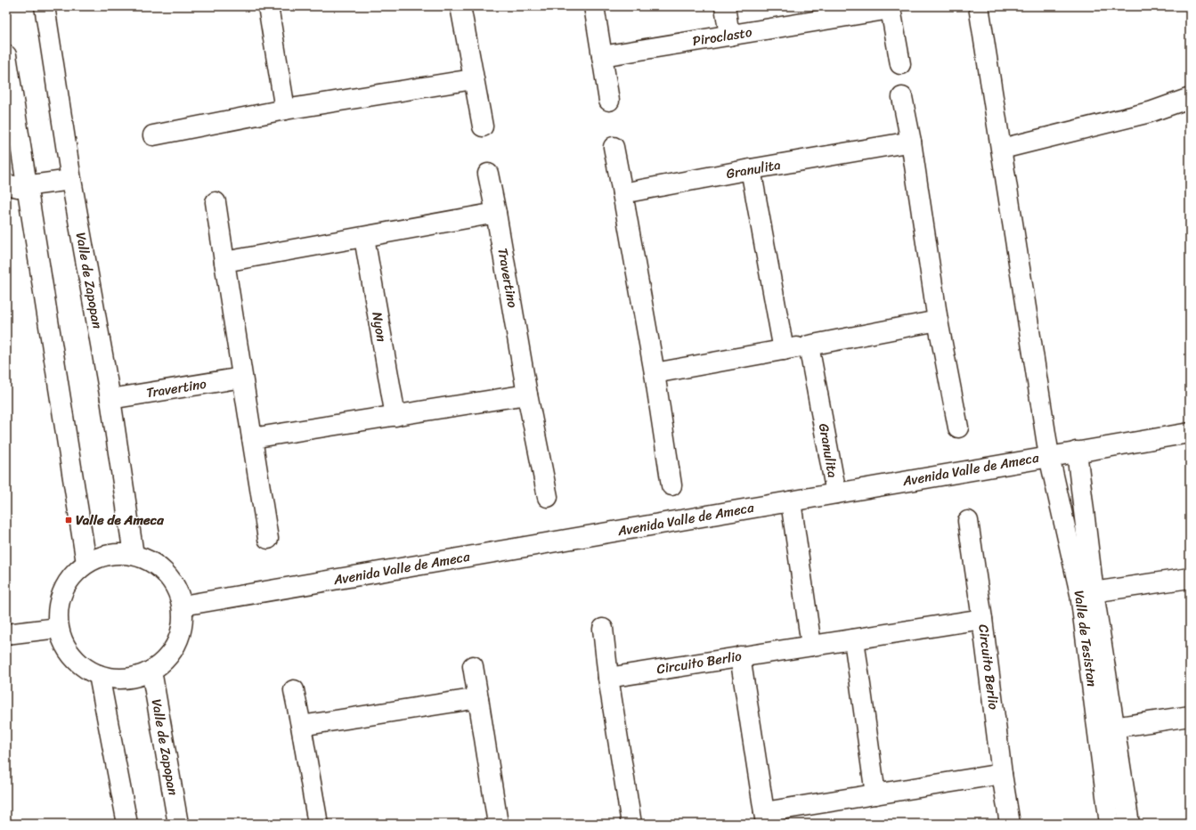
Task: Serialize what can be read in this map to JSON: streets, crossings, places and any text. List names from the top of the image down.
{
  "streets": {
    "street": [
      "Piroclasto",
      "Granulita",
      "Travertino",
      "Valle de Zapopan",
      "Nyon",
      "Avenida Valle de Ameca",
      "Valle de Tesistan",
      "Circuito Berlio"
    ]
  },
  "crossings": [
    ["Granulita", "Avenida Valle de Ameca"],
    ["Travertino", "Valle de Zapopan"],
    ["Valle de Zapopan", "Avenida Valle de Ameca"],
    ["Avenida Valle de Ameca", "Valle de Tesistan"]
  ],
  "places": {
    "transit": ["Valle de Ameca"]
  }
}
